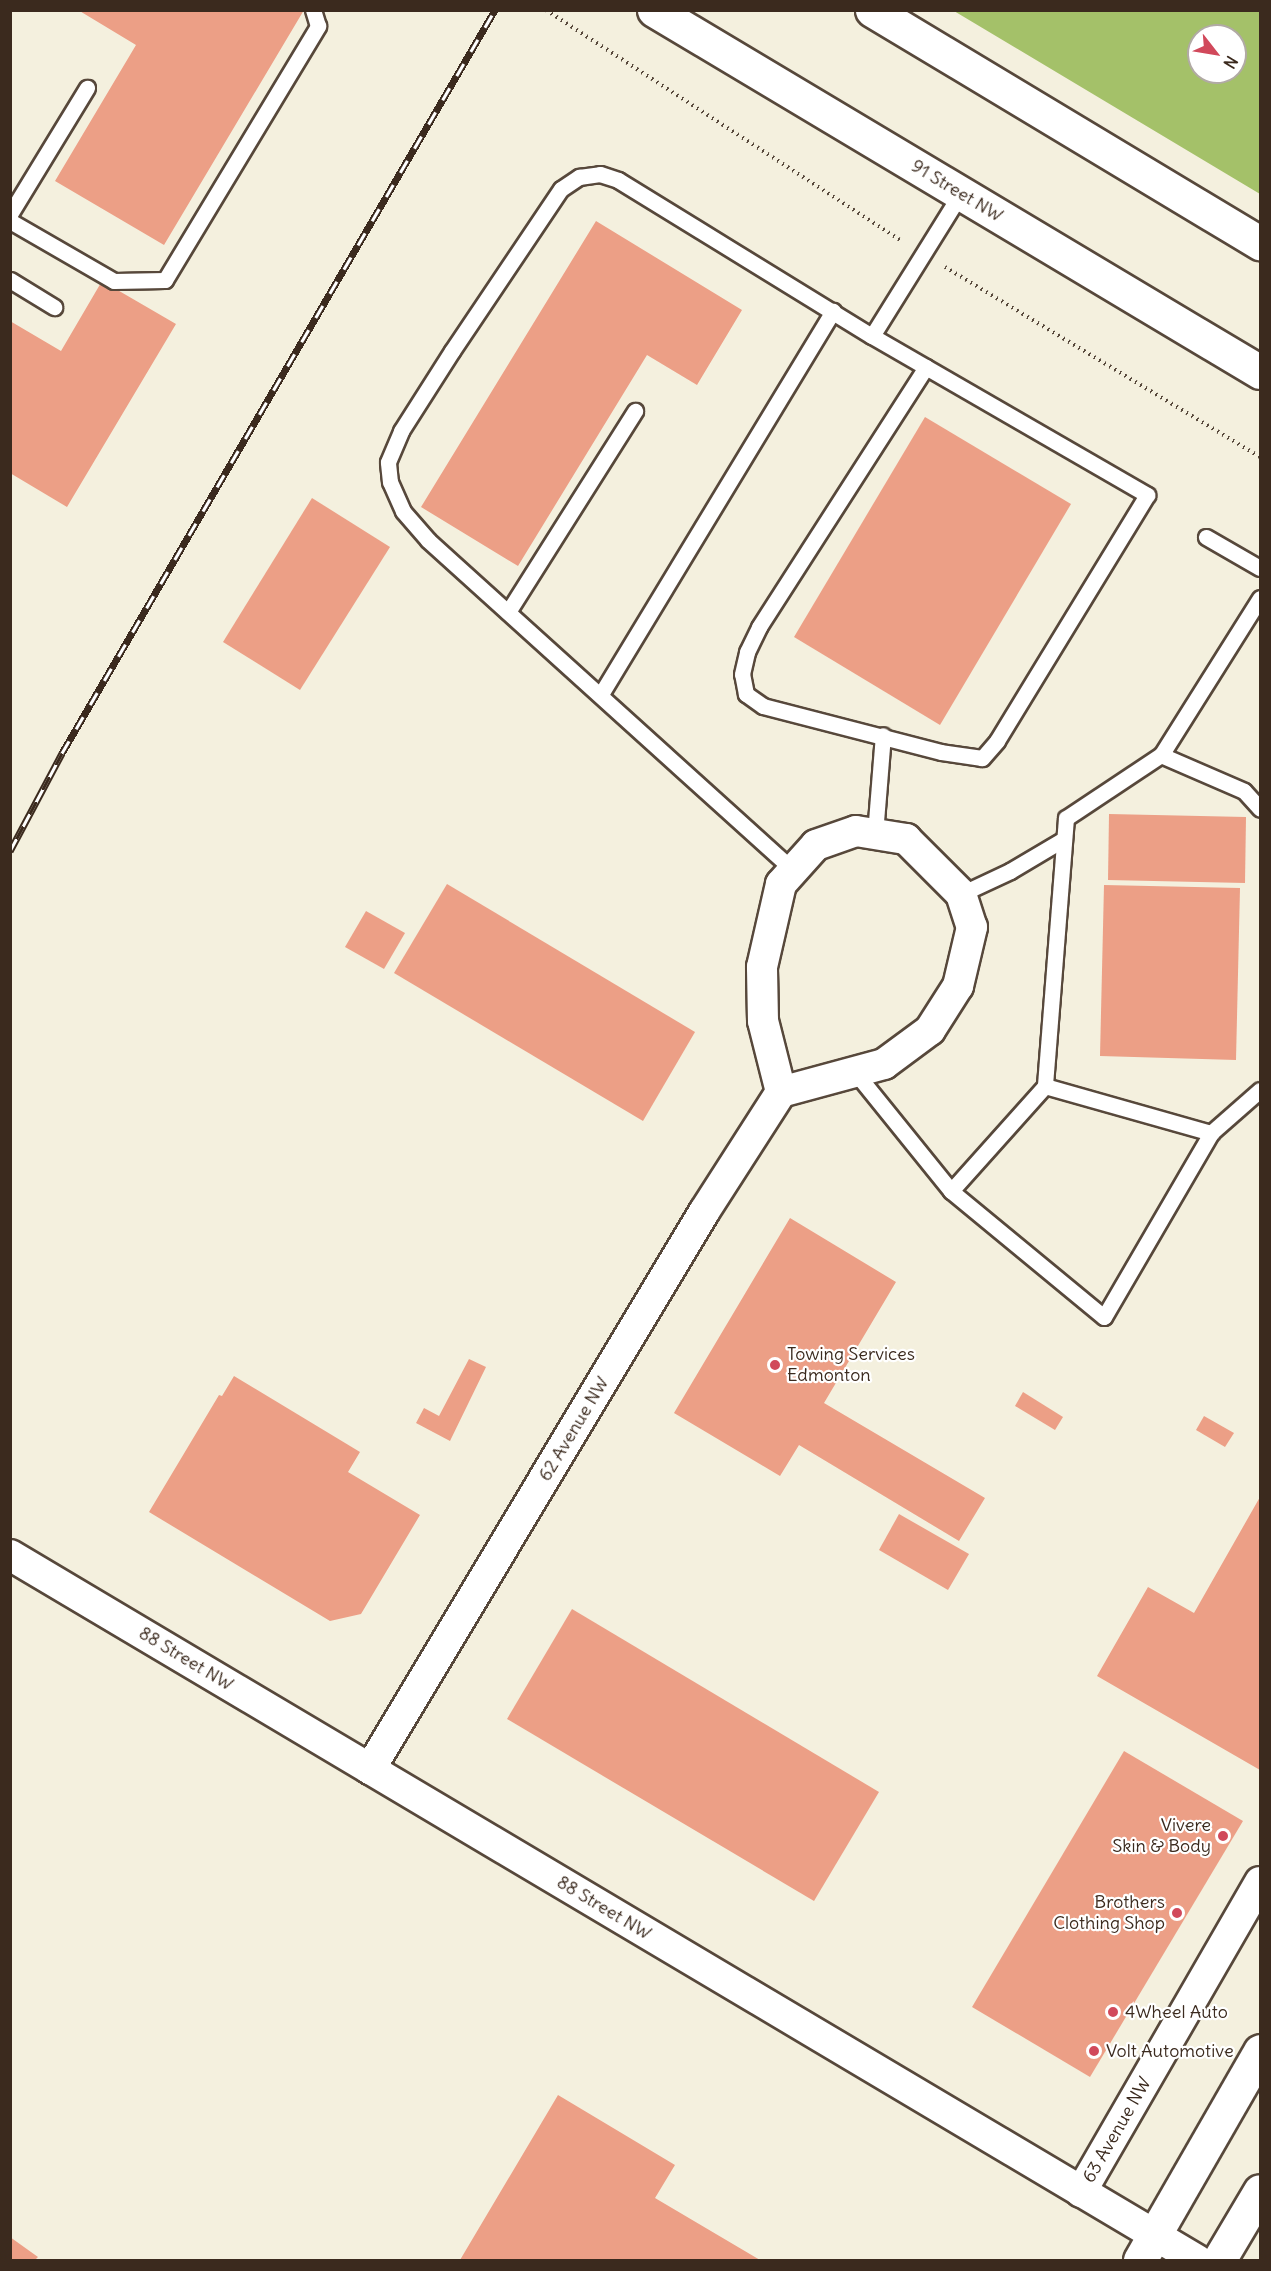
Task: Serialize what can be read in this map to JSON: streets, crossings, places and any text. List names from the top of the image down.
{
  "streets": {
    "main road": ["91 Street NW"],
    "street": ["62 Avenue NW", "88 Street NW", "63 Avenue NW"]
  },
  "crossings": [
    ["62 Avenue NW", "88 Street NW"],
    ["88 Street NW", "63 Avenue NW"]
  ],
  "places": [
    "Towing Services Edmonton",
    "Vivere Skin & Body",
    "Brothers Clothing Shop",
    "4Wheel Auto",
    "Volt Automotive"
  ],
  "north": "bottom right"
}
